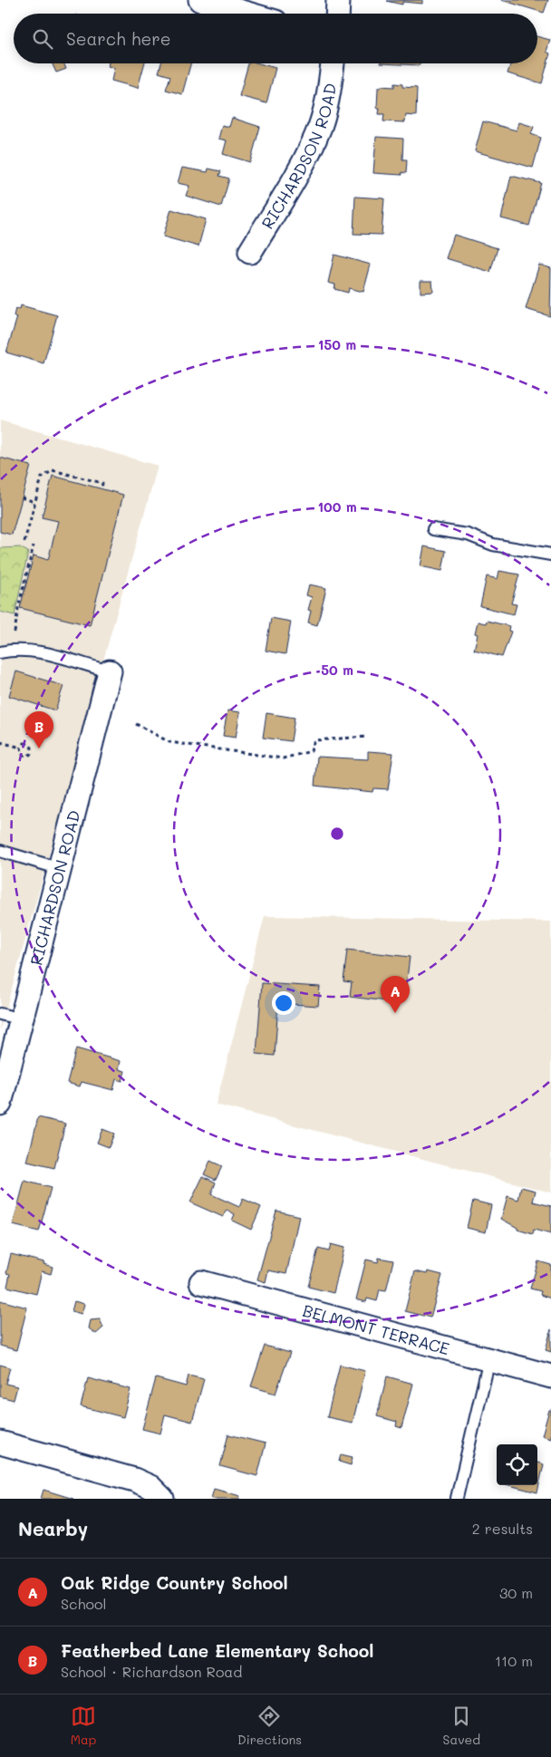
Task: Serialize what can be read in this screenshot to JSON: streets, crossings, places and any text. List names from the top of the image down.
{
  "streets": {
    "street": ["RICHARDSON ROAD", "BELMONT TERRACE"]
  },
  "page": {
    "search": "Search here",
    "pins": ["B", "A"],
    "heading": ["Nearby", "2 results"],
    "list": [
      {
        "mark": "A",
        "name": "Oak Ridge Country School",
        "note": "School",
        "value": "30 m"
      },
      {
        "mark": "B",
        "name": "Featherbed Lane Elementary School",
        "note": "School · Richardson Road",
        "value": "110 m"
      }
    ],
    "nav": ["Map", "Directions", "Saved"]
  },
  "rings": ["150 m", "100 m", "50 m"]
}
